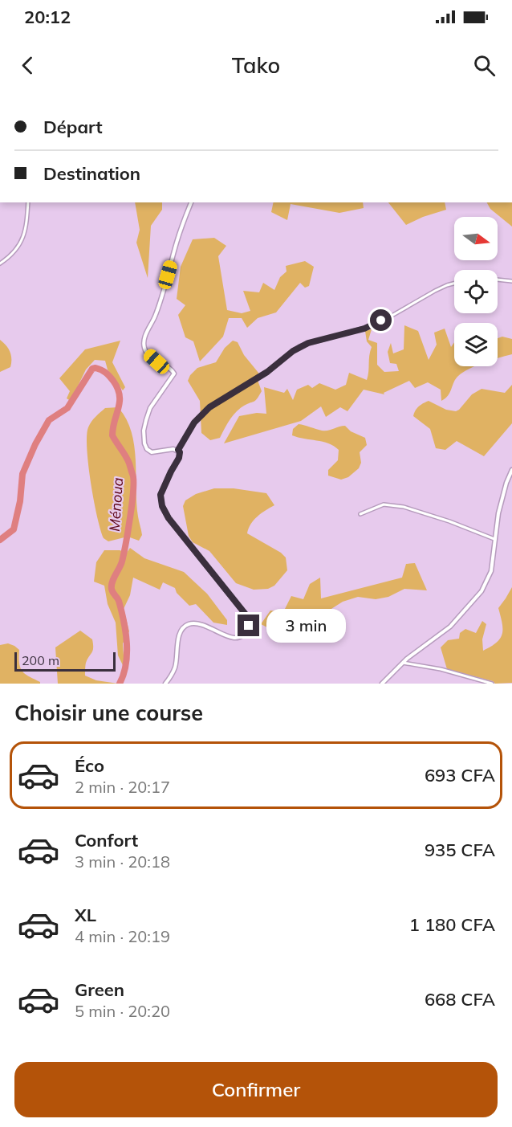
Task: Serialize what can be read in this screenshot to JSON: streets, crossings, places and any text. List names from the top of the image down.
{
  "water": ["Ménoua"],
  "scale_bar": "200 m",
  "north": "right",
  "page": {
    "status": "20:12",
    "header": "Tako",
    "banner": ["Départ", "Destination"],
    "bubble": "3 min",
    "scale": "200 m",
    "heading": "Choisir une course",
    "list": [
      {
        "name": "Éco",
        "note": "2 min · 20:17",
        "value": "693 CFA"
      },
      {
        "name": "Confort",
        "note": "3 min · 20:18",
        "value": "935 CFA"
      },
      {
        "name": "XL",
        "note": "4 min · 20:19",
        "value": "1 180 CFA"
      },
      {
        "name": "Green",
        "note": "5 min · 20:20",
        "value": "668 CFA"
      }
    ],
    "buttons": "Confirmer"
  }
}
